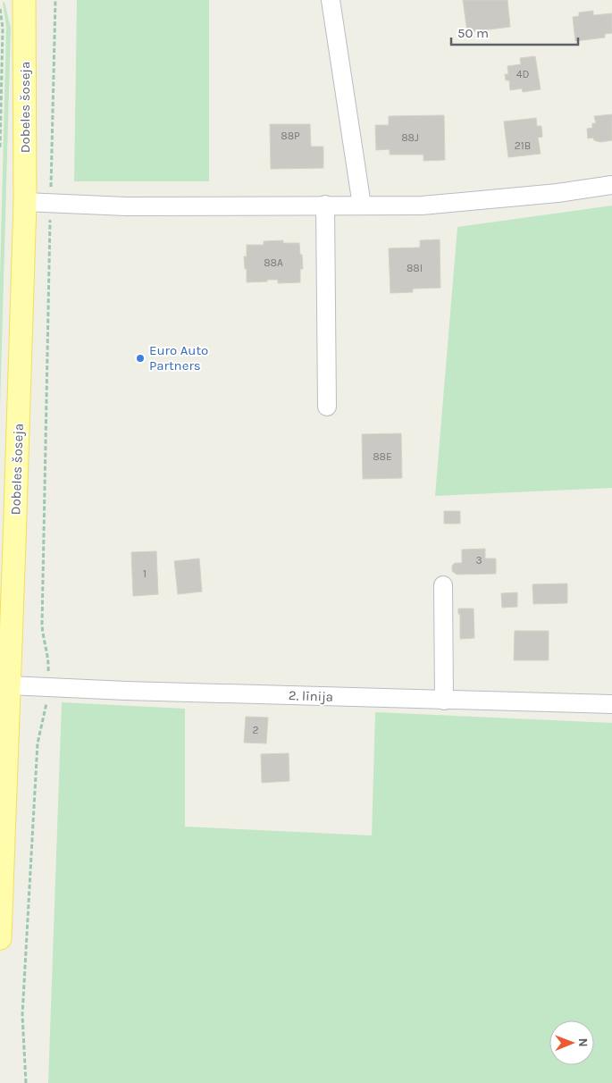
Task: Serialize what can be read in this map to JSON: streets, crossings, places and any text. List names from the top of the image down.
{
  "streets": {
    "main road": ["Dobeles šoseja"],
    "street": ["2. līnija"]
  },
  "crossings": [
    ["Dobeles šoseja", "2. līnija"]
  ],
  "places": ["Euro Auto Partners"],
  "house_numbers": [
    "4D",
    "88P",
    "88J",
    "21B",
    "88A",
    "88I",
    "88E",
    "3",
    "1",
    "2"
  ],
  "scale_bar": "50 m",
  "north": "right"
}
